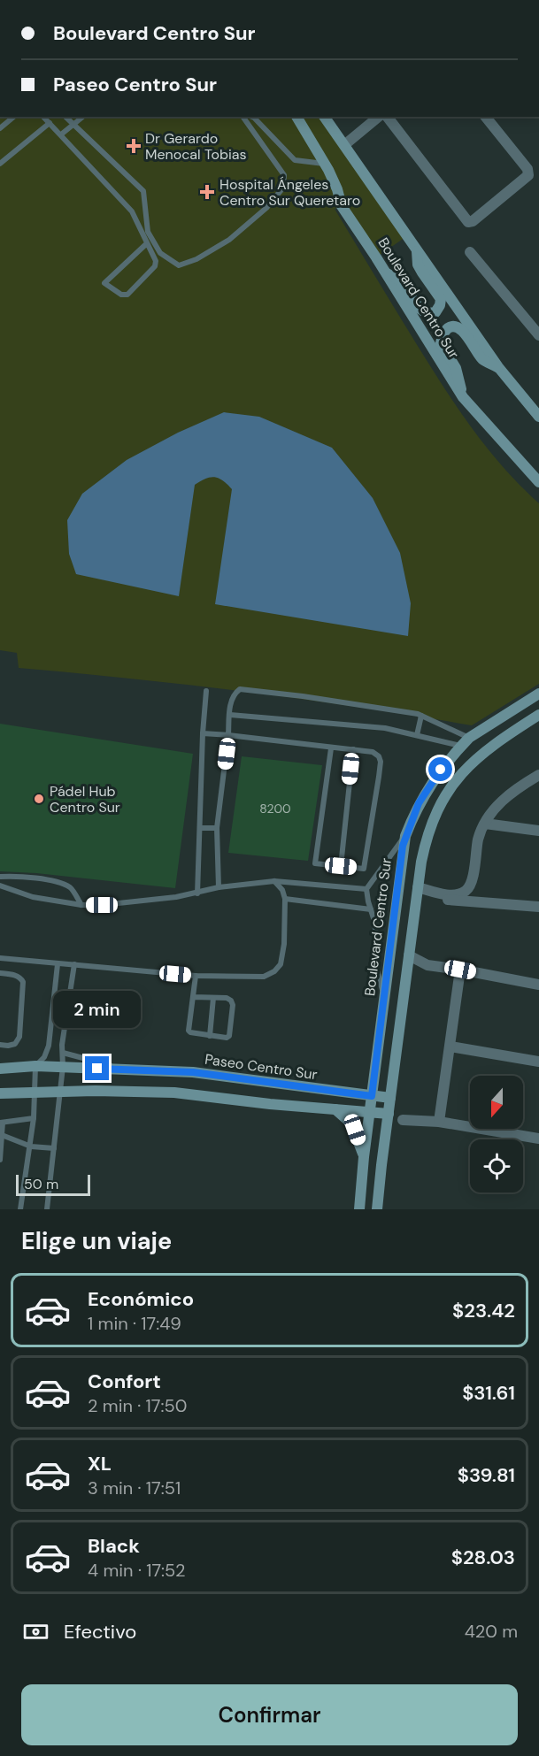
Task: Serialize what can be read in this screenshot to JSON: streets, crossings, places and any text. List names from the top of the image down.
{
  "streets": {
    "street": ["Boulevard Centro Sur", "Paseo Centro Sur"]
  },
  "crossings": [
    ["Boulevard Centro Sur", "Paseo Centro Sur"]
  ],
  "places": {
    "health": ["Dr Gerardo Menocal Tobias", "Hospital Ángeles Centro Sur Queretaro"],
    "other": ["Pádel Hub Centro Sur"]
  },
  "house_numbers": ["8200"],
  "scale_bar": "50 m",
  "north": "bottom",
  "page": {
    "banner": ["Boulevard Centro Sur", "Paseo Centro Sur"],
    "bubble": "2 min",
    "scale": "50 m",
    "heading": "Elige un viaje",
    "list": [
      {
        "name": "Económico",
        "note": "1 min · 17:49",
        "value": "$23.42"
      },
      {
        "name": "Confort",
        "note": "2 min · 17:50",
        "value": "$31.61"
      },
      {
        "name": "XL",
        "note": "3 min · 17:51",
        "value": "$39.81"
      },
      {
        "name": "Black",
        "note": "4 min · 17:52",
        "value": "$28.03"
      }
    ],
    "pay": ["Efectivo", "420 m"],
    "buttons": "Confirmar"
  }
}
